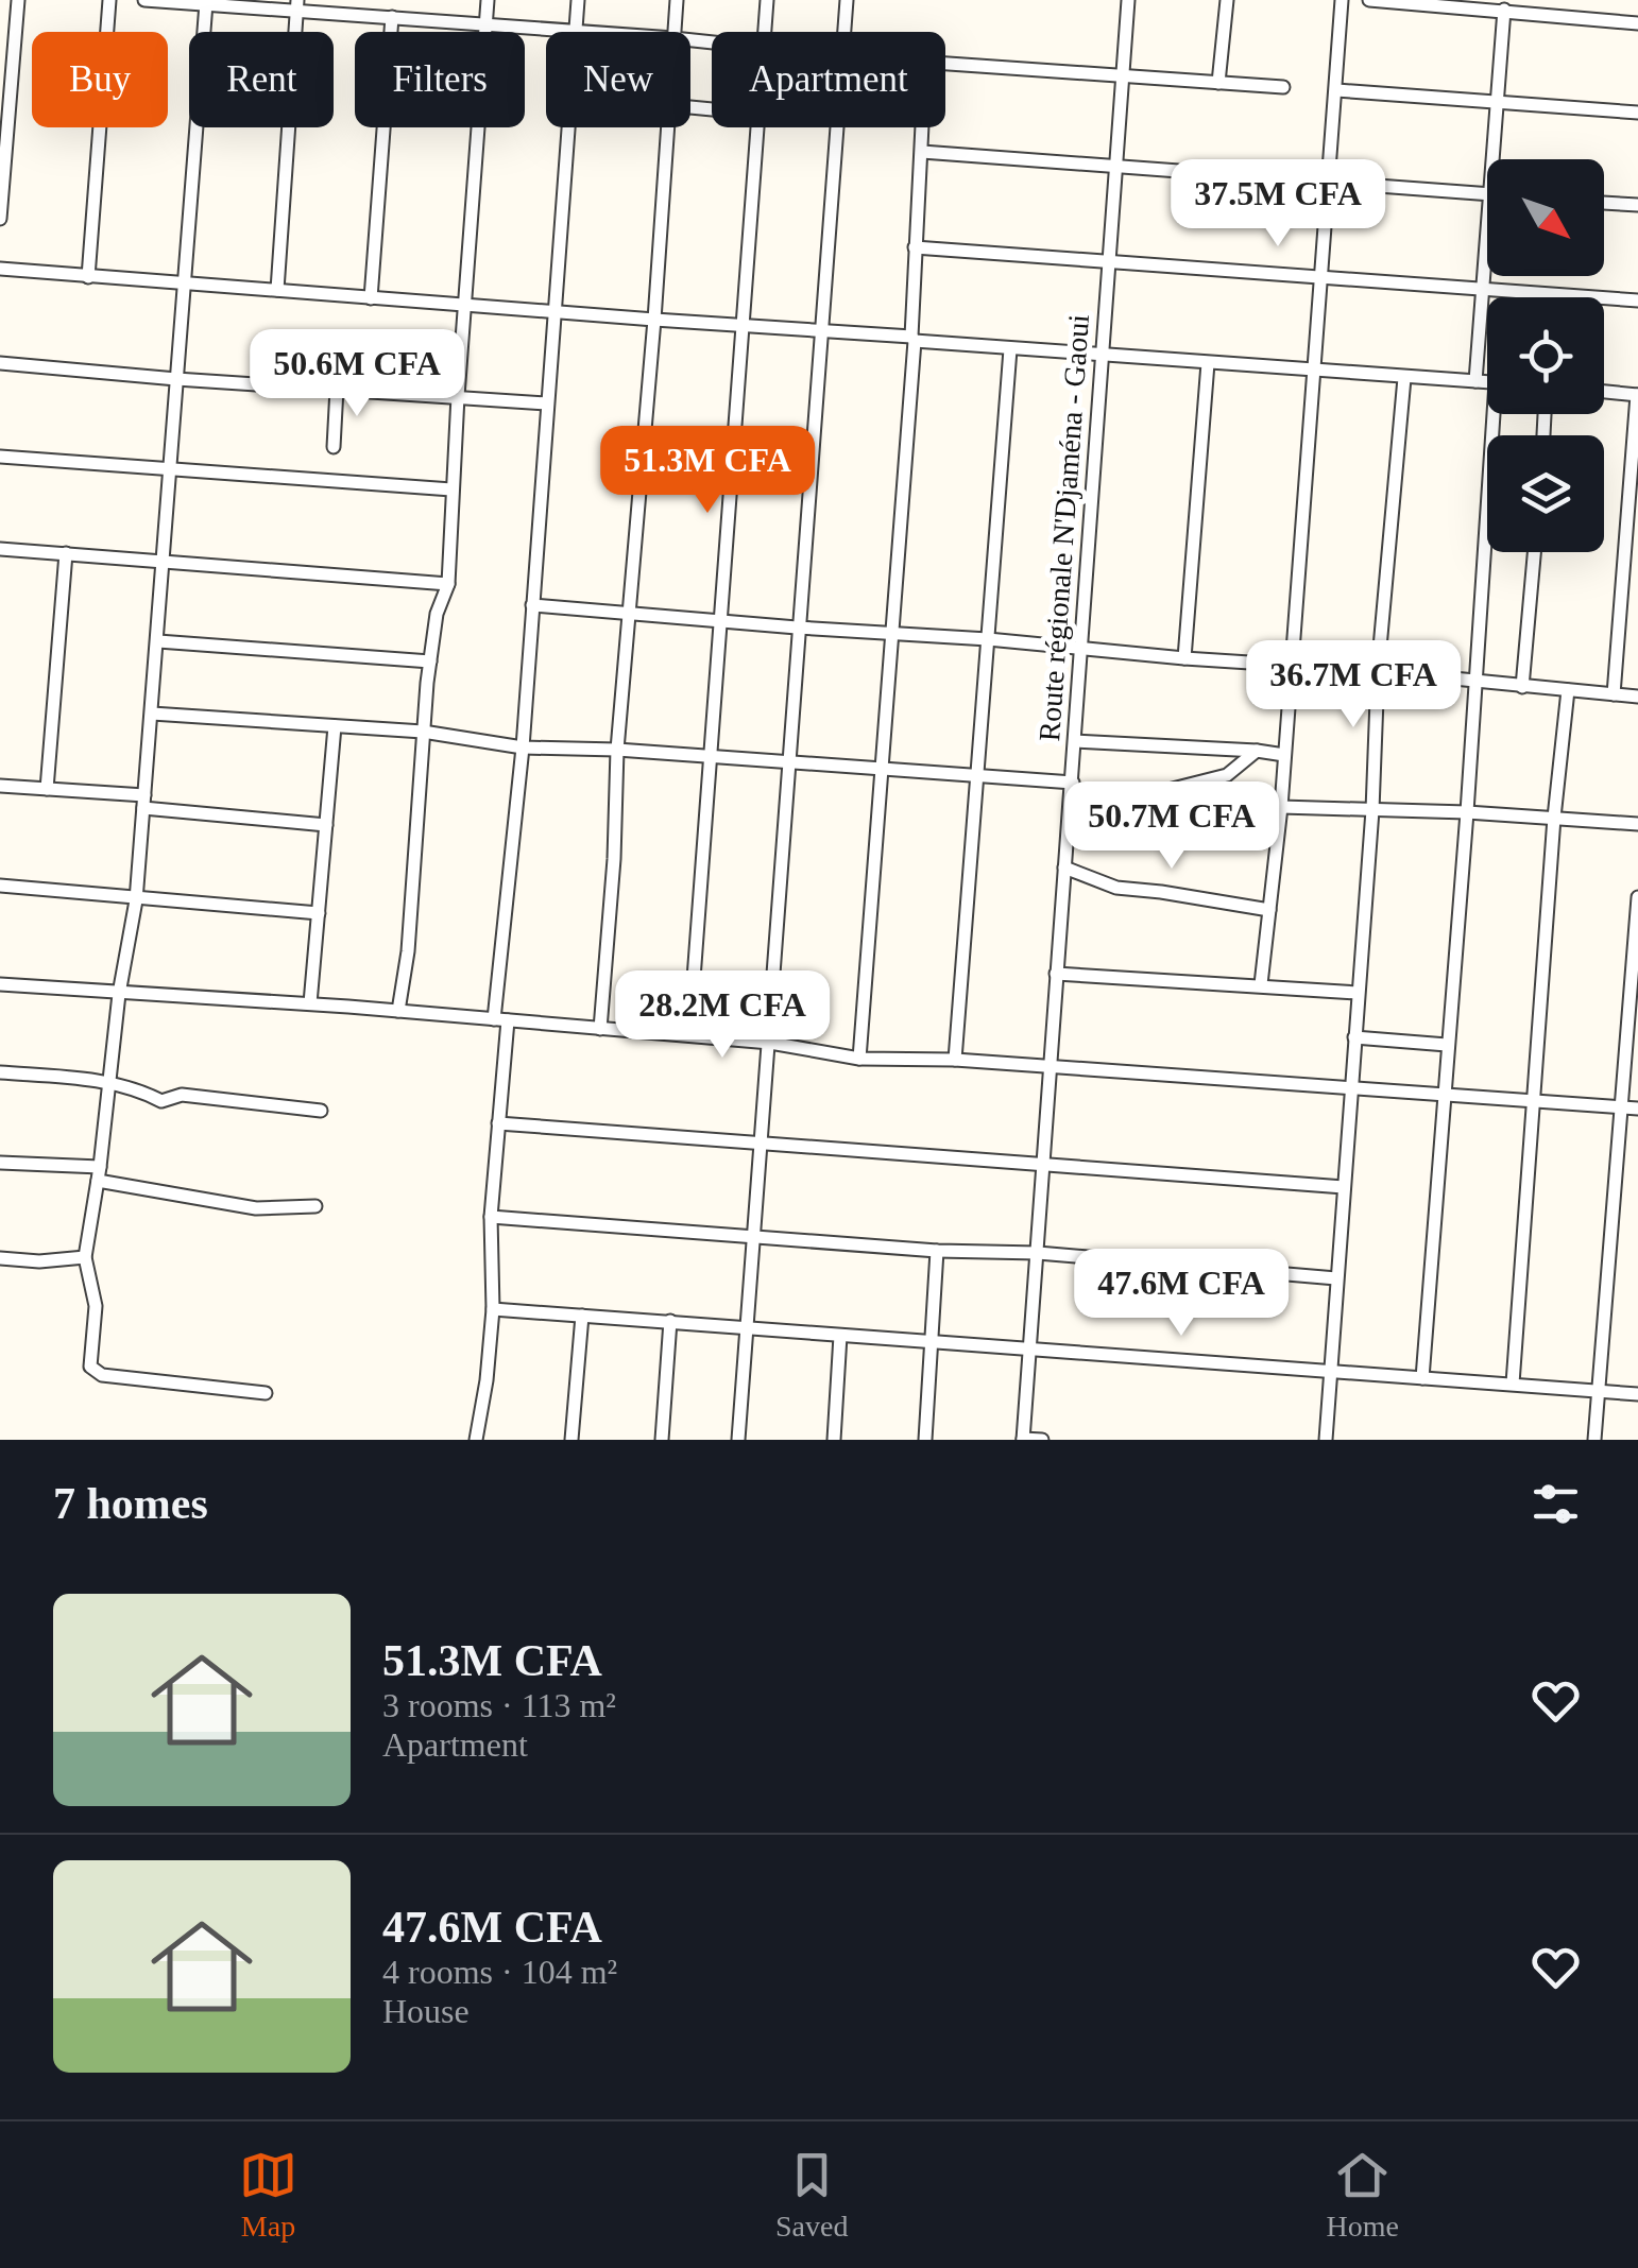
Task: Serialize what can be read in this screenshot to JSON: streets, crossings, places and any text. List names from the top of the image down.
{
  "streets": {
    "street": ["Route régionale N'Djaména - Gaoui"]
  },
  "north": "bottom right",
  "page": {
    "chip": [
      "Buy",
      "Rent",
      "Filters",
      "New",
      "Apartment"
    ],
    "price": [
      "37.5M CFA",
      "50.6M CFA",
      "51.3M CFA",
      "36.7M CFA",
      "50.7M CFA",
      "28.2M CFA",
      "47.6M CFA"
    ],
    "heading": "7 homes",
    "list": [
      {
        "name": "51.3M CFA",
        "note": "3 rooms · 113 m² · Apartment"
      },
      {
        "name": "47.6M CFA",
        "note": "4 rooms · 104 m² · House"
      }
    ],
    "tabs": ["Map", "Saved", "Home"]
  }
}
